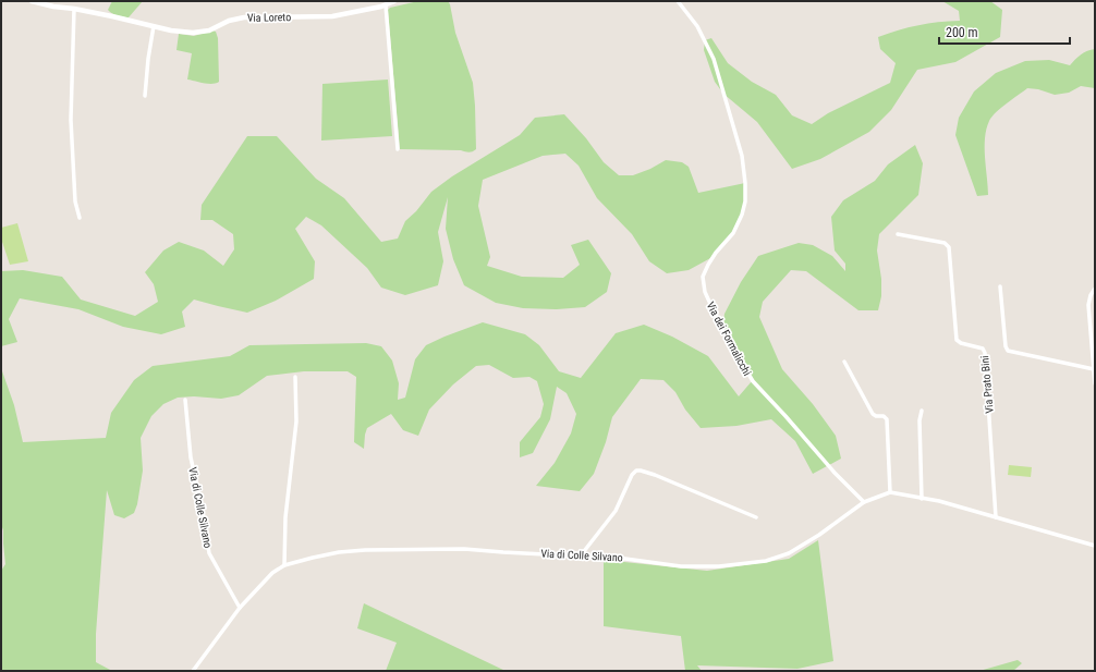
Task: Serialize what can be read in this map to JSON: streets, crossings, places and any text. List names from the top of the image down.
{
  "streets": {
    "street": [
      "Via Loreto",
      "Via dei Formalicchi",
      "Via Prato Bini",
      "Via di Colle Silvano"
    ]
  },
  "crossings": [
    ["Via dei Formalicchi", "Via di Colle Silvano"]
  ],
  "scale_bar": "200 m"
}
